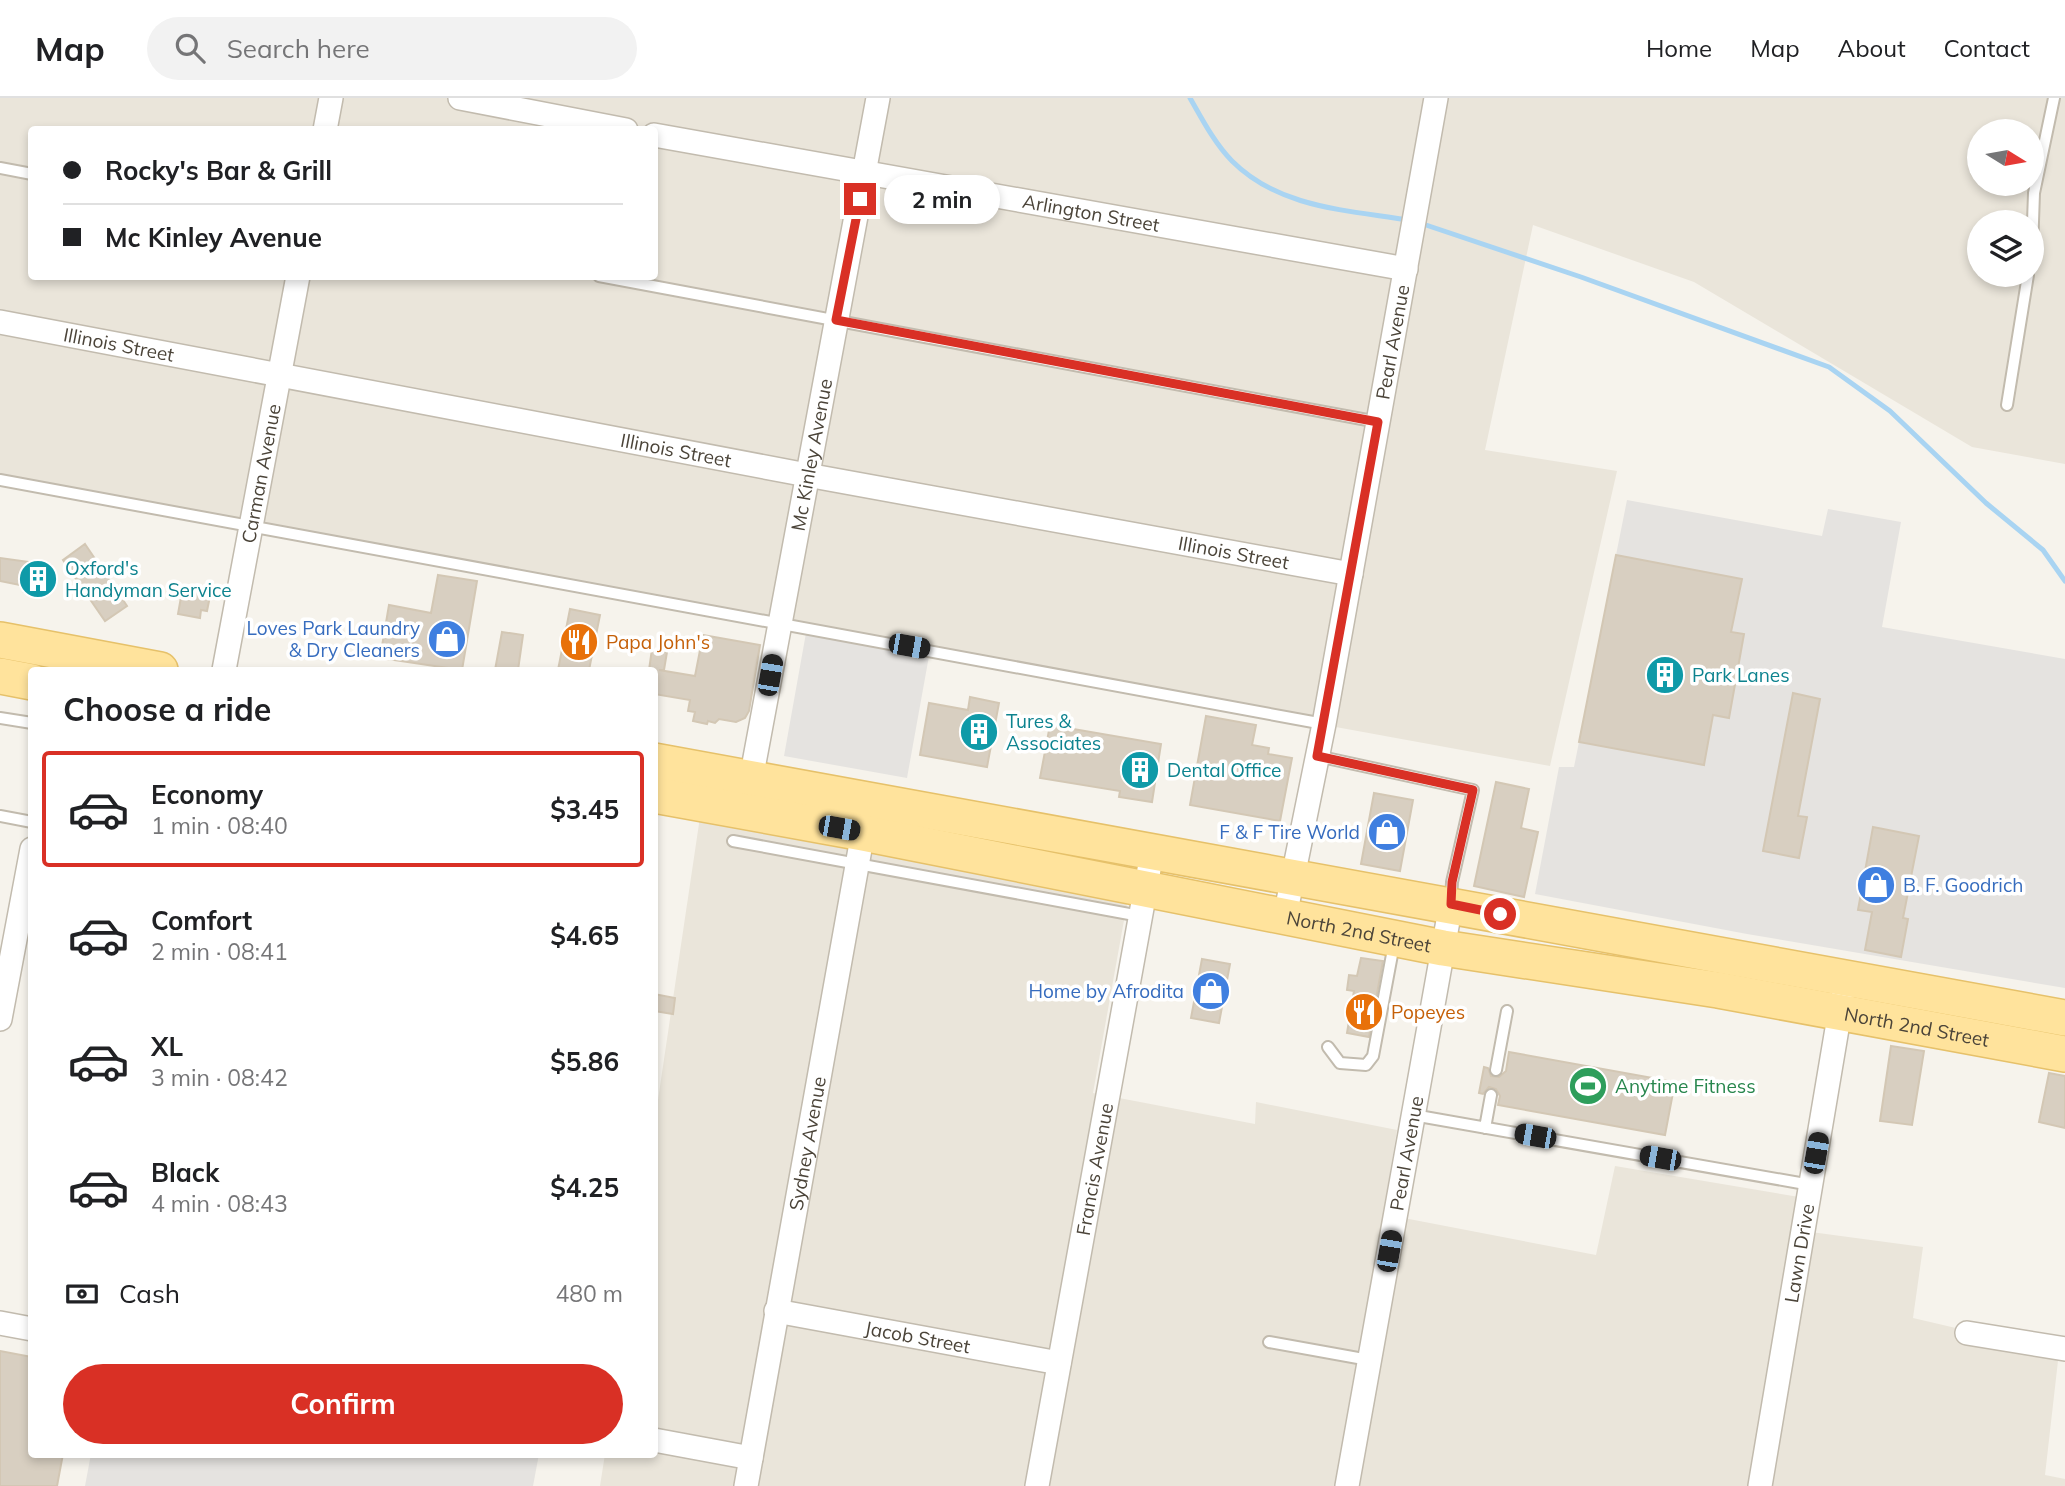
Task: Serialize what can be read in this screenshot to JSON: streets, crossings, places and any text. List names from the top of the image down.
{
  "streets": {
    "main road": ["North 2nd Street"],
    "street": [
      "Arlington Street",
      "Pearl Avenue",
      "Illinois Street",
      "Mc Kinley Avenue",
      "Carman Avenue",
      "Sydney Avenue",
      "Francis Avenue",
      "Lawn Drive",
      "Jacob Street"
    ]
  },
  "crossings": [
    ["Arlington Street", "Pearl Avenue"],
    ["Arlington Street", "Mc Kinley Avenue"],
    ["Pearl Avenue", "Illinois Street"],
    ["Pearl Avenue", "North 2nd Street"],
    ["Illinois Street", "Mc Kinley Avenue"],
    ["Illinois Street", "Carman Avenue"],
    ["Mc Kinley Avenue", "North 2nd Street"],
    ["North 2nd Street", "Sydney Avenue"],
    ["North 2nd Street", "Francis Avenue"],
    ["North 2nd Street", "Lawn Drive"],
    ["Sydney Avenue", "Jacob Street"],
    ["Francis Avenue", "Jacob Street"]
  ],
  "places": {
    "building": [
      "Oxford's Handyman Service",
      "Park Lanes",
      "Tures & Associates",
      "Dental Office"
    ],
    "shop": [
      "Loves Park Laundry & Dry Cleaners",
      "F & F Tire World",
      "B. F. Goodrich",
      "Home by Afrodita"
    ],
    "restaurant": ["Papa John's", "Popeyes"],
    "sports": ["Anytime Fitness"]
  },
  "north": "right",
  "page": {
    "header": "Map",
    "search": "Search here",
    "nav": [
      "Home",
      "Map",
      "About",
      "Contact"
    ],
    "banner": ["Rocky's Bar & Grill", "Mc Kinley Avenue"],
    "bubble": "2 min",
    "heading": "Choose a ride",
    "list": [
      {
        "name": "Economy",
        "note": "1 min · 08:40",
        "value": "$3.45"
      },
      {
        "name": "Comfort",
        "note": "2 min · 08:41",
        "value": "$4.65"
      },
      {
        "name": "XL",
        "note": "3 min · 08:42",
        "value": "$5.86"
      },
      {
        "name": "Black",
        "note": "4 min · 08:43",
        "value": "$4.25"
      }
    ],
    "pay": ["Cash", "480 m"],
    "buttons": "Confirm"
  }
}
